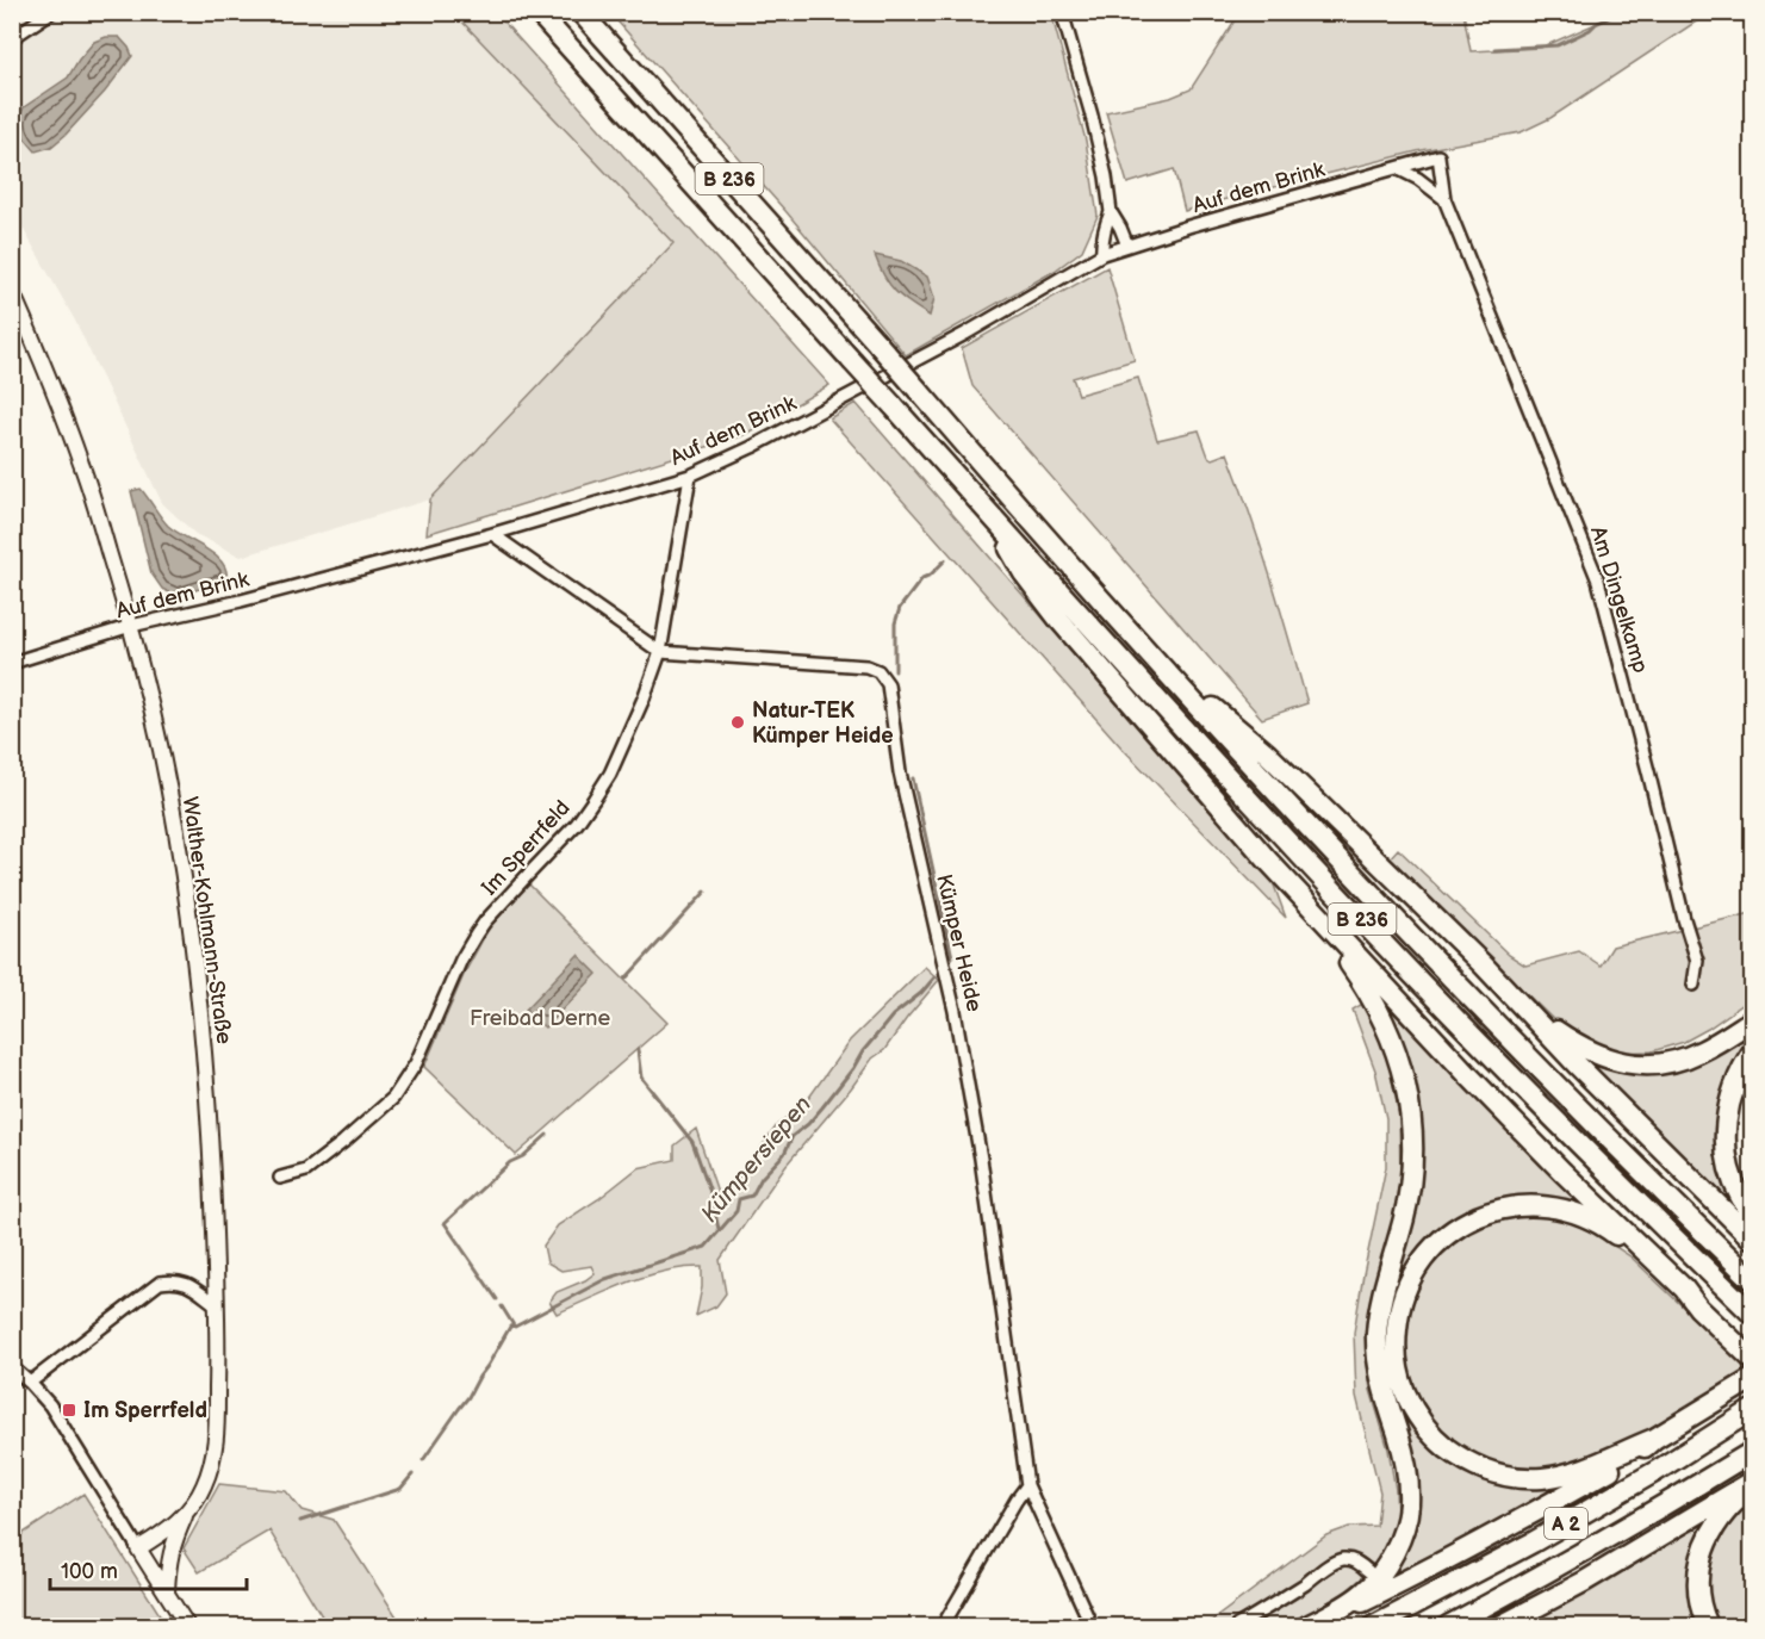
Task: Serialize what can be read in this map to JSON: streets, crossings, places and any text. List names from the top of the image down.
{
  "streets": {
    "highway": ["B 236", "A 2"],
    "main road": ["Walther-Kohlmann-Straße"],
    "street": [
      "Auf dem Brink",
      "Am Dingelkamp",
      "Im Sperrfeld",
      "Kümper Heide"
    ]
  },
  "crossings": [
    ["Auf dem Brink", "Am Dingelkamp"],
    ["Auf dem Brink", "Im Sperrfeld"],
    ["Auf dem Brink", "Walther-Kohlmann-Straße"],
    ["Auf dem Brink", "Kümper Heide"],
    ["Im Sperrfeld", "Kümper Heide"]
  ],
  "water": ["Kümpersiepen"],
  "parks": ["Freibad Derne"],
  "places": {
    "other": ["Natur-TEK Kümper Heide"],
    "transit": ["Im Sperrfeld"]
  },
  "scale_bar": "100 m"
}
